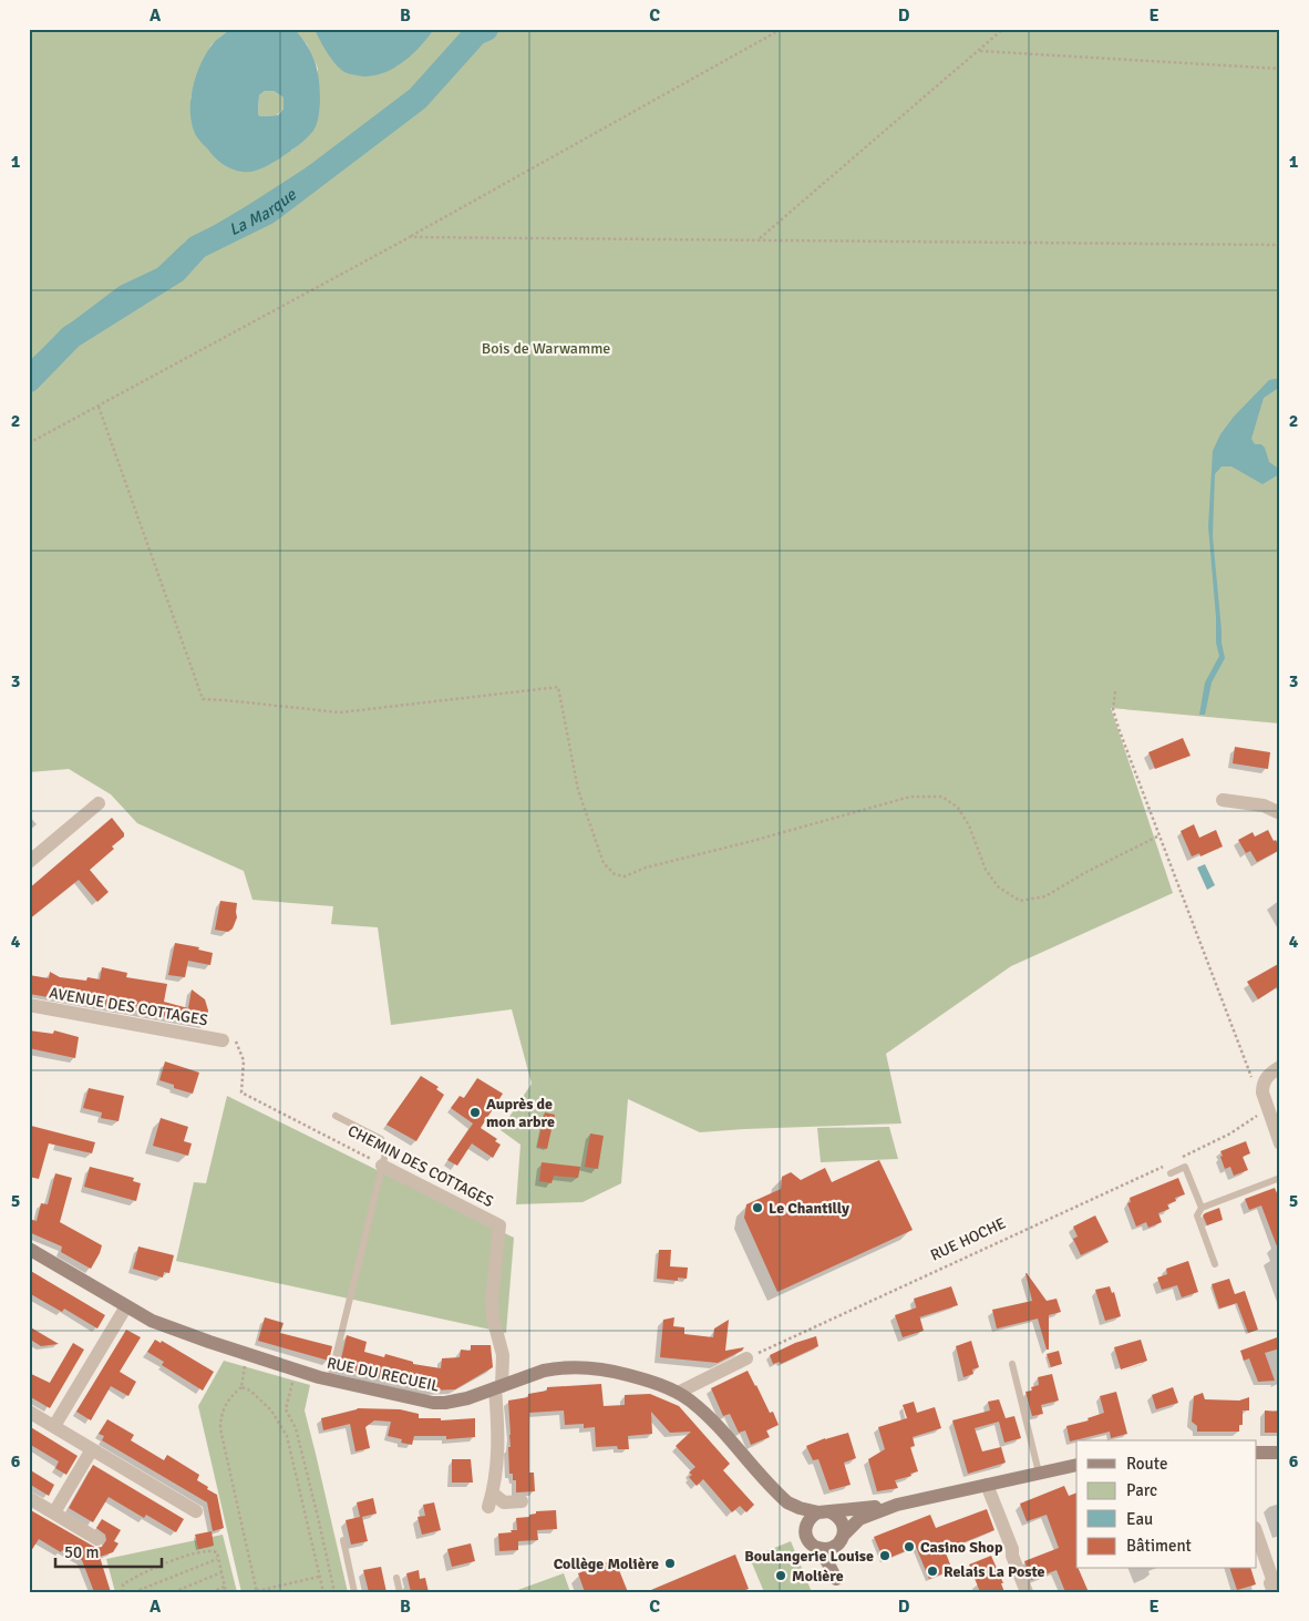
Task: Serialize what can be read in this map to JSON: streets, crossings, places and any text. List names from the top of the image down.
{
  "streets": {
    "street": ["AVENUE DES COTTAGES", "CHEMIN DES COTTAGES", "RUE DU RECUEIL"],
    "path": ["RUE HOCHE"]
  },
  "crossings": [
    ["AVENUE DES COTTAGES", "CHEMIN DES COTTAGES"],
    ["CHEMIN DES COTTAGES", "RUE DU RECUEIL"]
  ],
  "water": ["La Marque"],
  "parks": ["Bois de Warwamme"],
  "places": [
    "Auprès de mon arbre",
    "Le Chantilly",
    "Casino Shop",
    "Boulangerie Louise",
    "Collège Molière",
    "Relais La Poste",
    "Molière"
  ],
  "legend": [
    "Route",
    "Parc",
    "Eau",
    "Bâtiment"
  ],
  "scale_bar": "50 m",
  "grid": {
    "columns": [
      "A",
      "B",
      "C",
      "D",
      "E"
    ],
    "rows": [
      "1",
      "2",
      "3",
      "4",
      "5",
      "6"
    ]
  }
}
